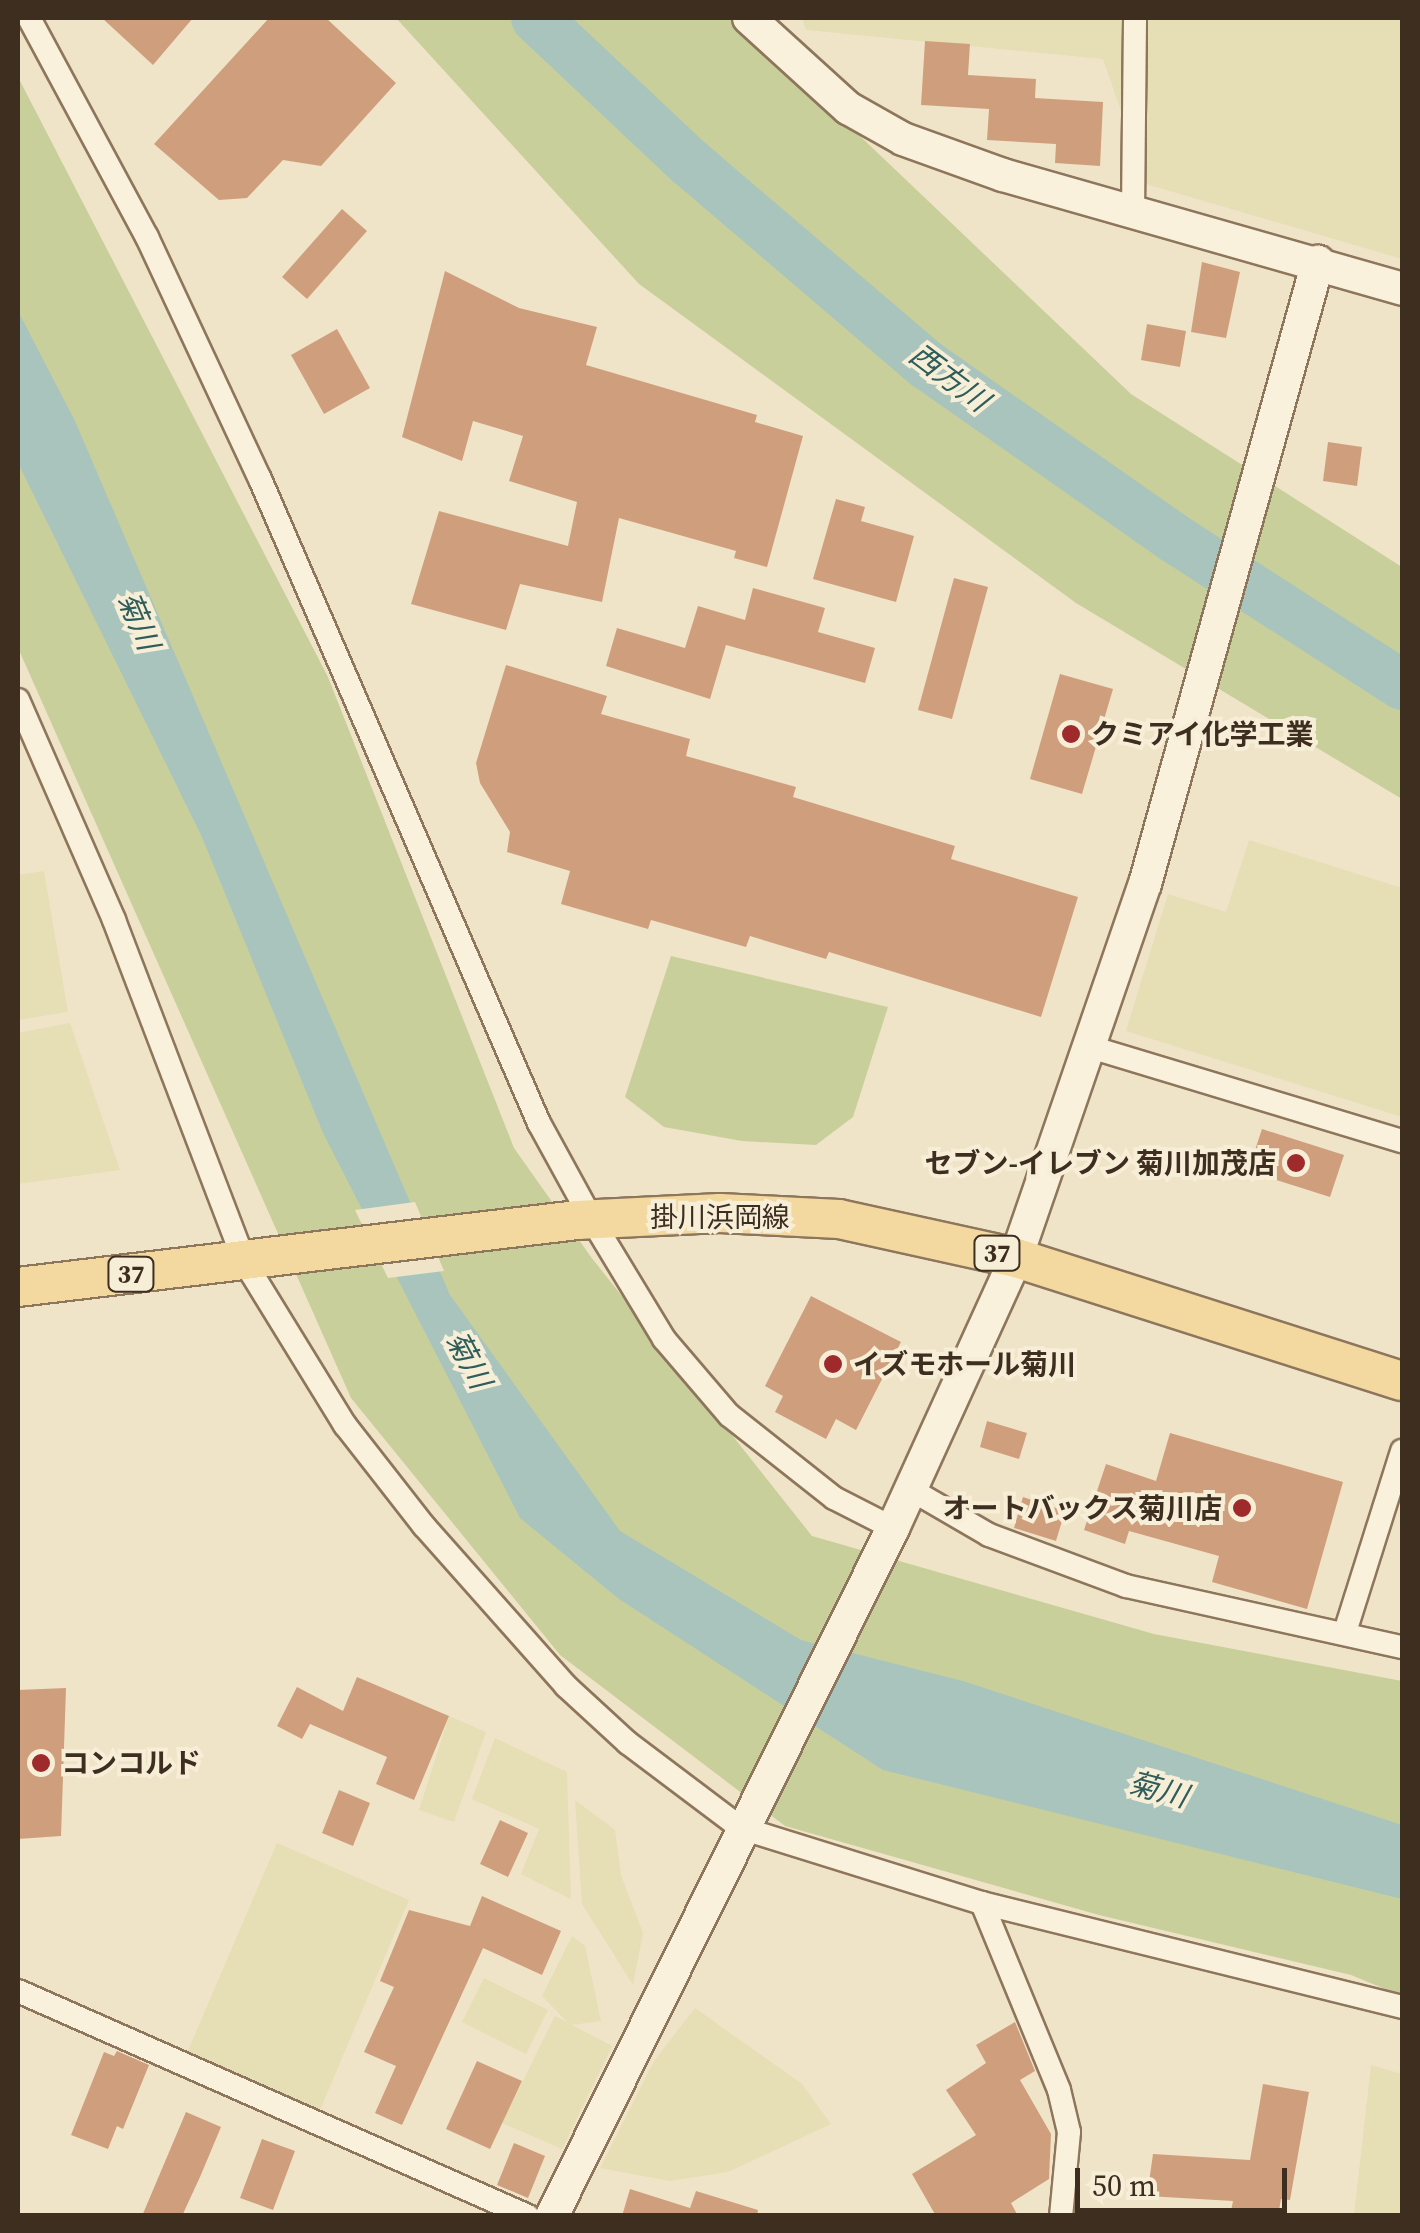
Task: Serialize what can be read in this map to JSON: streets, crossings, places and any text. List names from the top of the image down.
{
  "streets": {
    "main road": ["掛川浜岡線", "37"]
  },
  "water": ["西方川", "菊川"],
  "places": [
    "クミアイ化学工業",
    "セブン-イレブン 菊川加茂店",
    "イズモホール菊川",
    "オートバックス菊川店",
    "コンコルド"
  ],
  "scale_bar": "50 m"
}
